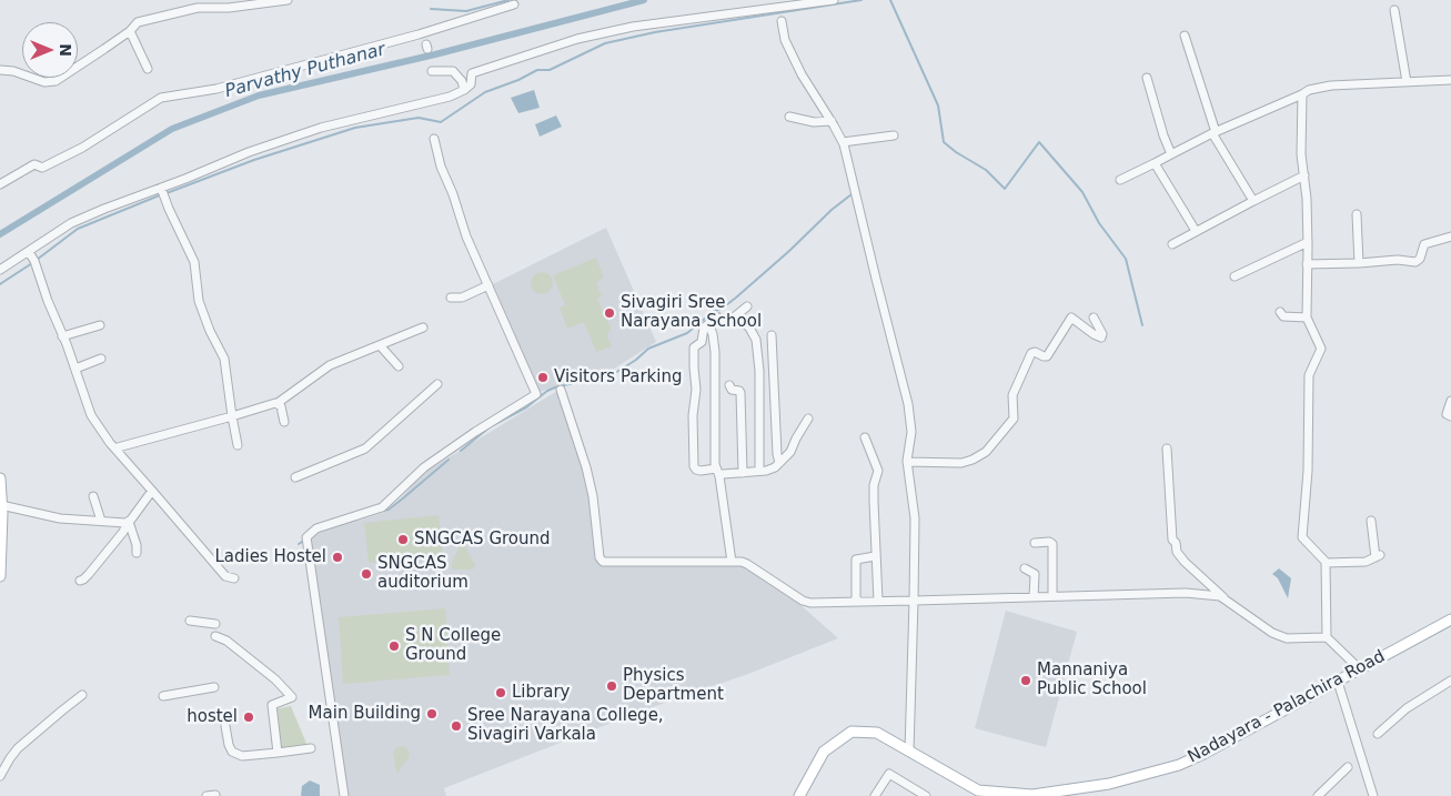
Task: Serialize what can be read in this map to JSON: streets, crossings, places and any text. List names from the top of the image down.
{
  "streets": {
    "main road": ["Nadayara - Palachira Road"]
  },
  "water": ["Parvathy Puthanar"],
  "places": [
    "Sivagiri Sree Narayana School",
    "Visitors Parking",
    "SNGCAS Ground",
    "Ladies Hostel",
    "SNGCAS auditorium",
    "S N College Ground",
    "Mannaniya Public School",
    "Physics Department",
    "Library",
    "Main Building",
    "hostel",
    "Sree Narayana College, Sivagiri Varkala"
  ],
  "north": "right"
}
